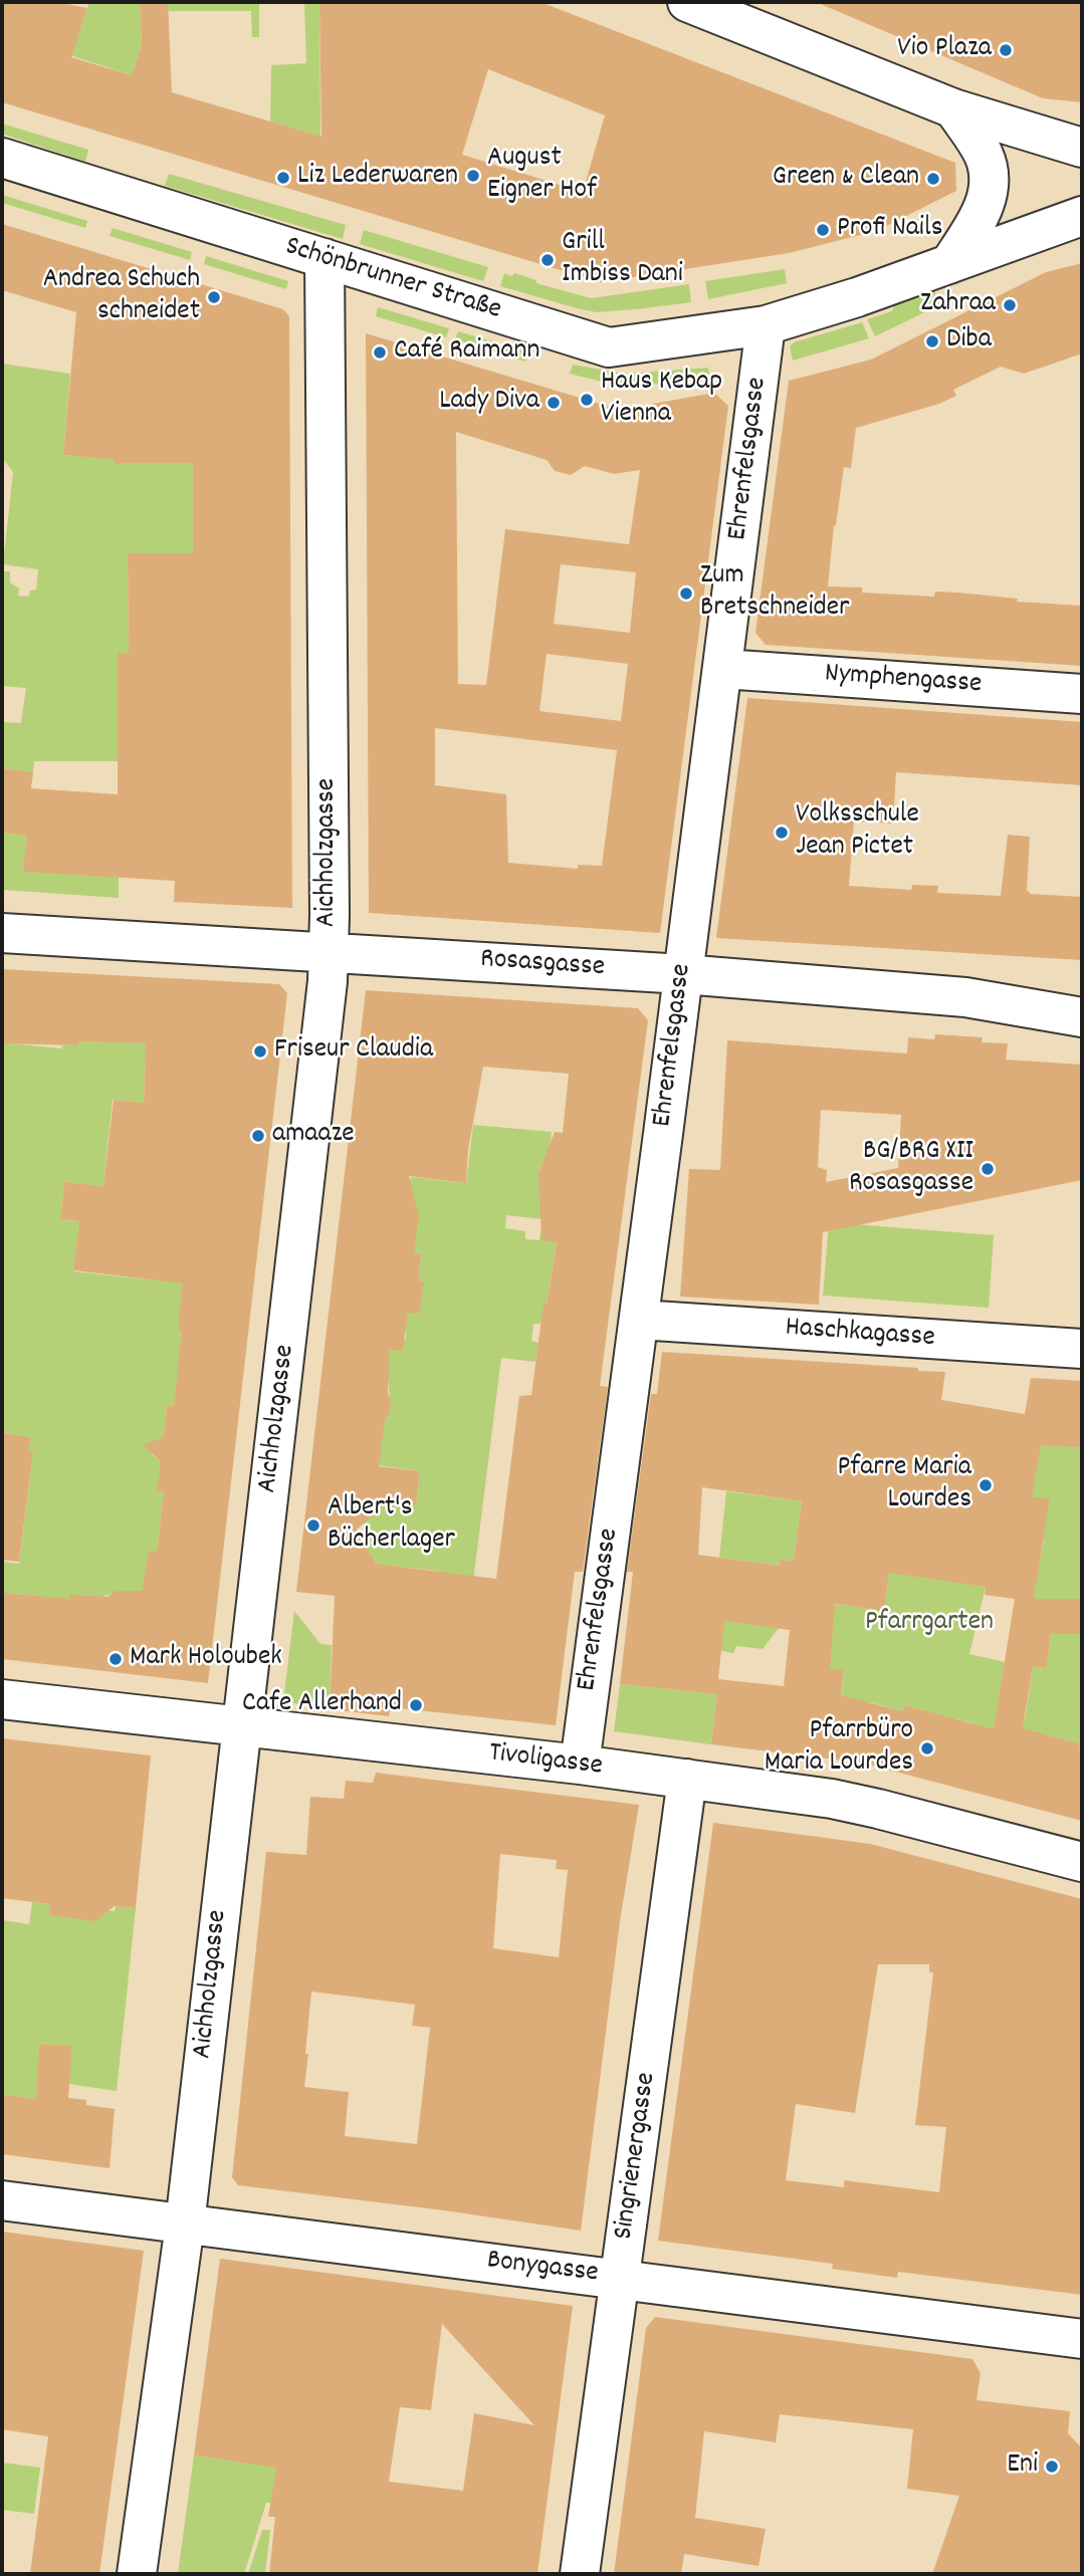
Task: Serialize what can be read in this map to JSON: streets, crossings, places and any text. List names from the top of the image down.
{
  "streets": {
    "street": [
      "Schönbrunner Straße",
      "Ehrenfelsgasse",
      "Nymphengasse",
      "Aichholzgasse",
      "Rosasgasse",
      "Haschkagasse",
      "Tivoligasse",
      "Singrienergasse",
      "Bonygasse"
    ]
  },
  "crossings": [
    ["Schönbrunner Straße", "Ehrenfelsgasse"],
    ["Schönbrunner Straße", "Aichholzgasse"],
    ["Ehrenfelsgasse", "Nymphengasse"],
    ["Ehrenfelsgasse", "Rosasgasse"],
    ["Ehrenfelsgasse", "Haschkagasse"],
    ["Ehrenfelsgasse", "Tivoligasse"],
    ["Aichholzgasse", "Rosasgasse"],
    ["Aichholzgasse", "Tivoligasse"],
    ["Aichholzgasse", "Bonygasse"],
    ["Tivoligasse", "Singrienergasse"],
    ["Singrienergasse", "Bonygasse"]
  ],
  "parks": ["Pfarrgarten"],
  "places": [
    "Vio Plaza",
    "August Eigner Hof",
    "Liz Lederwaren",
    "Green & Clean",
    "Profi Nails",
    "Grill Imbiss Dani",
    "Andrea Schuch schneidet",
    "Zahraa",
    "Diba",
    "Café Raimann",
    "Haus Kebap Vienna",
    "Lady Diva",
    "Zum Bretschneider",
    "Volksschule Jean Pictet",
    "Friseur Claudia",
    "amaaze",
    "BG/BRG XII Rosasgasse",
    "Pfarre Maria Lourdes",
    "Albert's Bücherlager",
    "Mark Holoubek",
    "Cafe Allerhand",
    "Pfarrbüro Maria Lourdes",
    "Eni"
  ]
}
